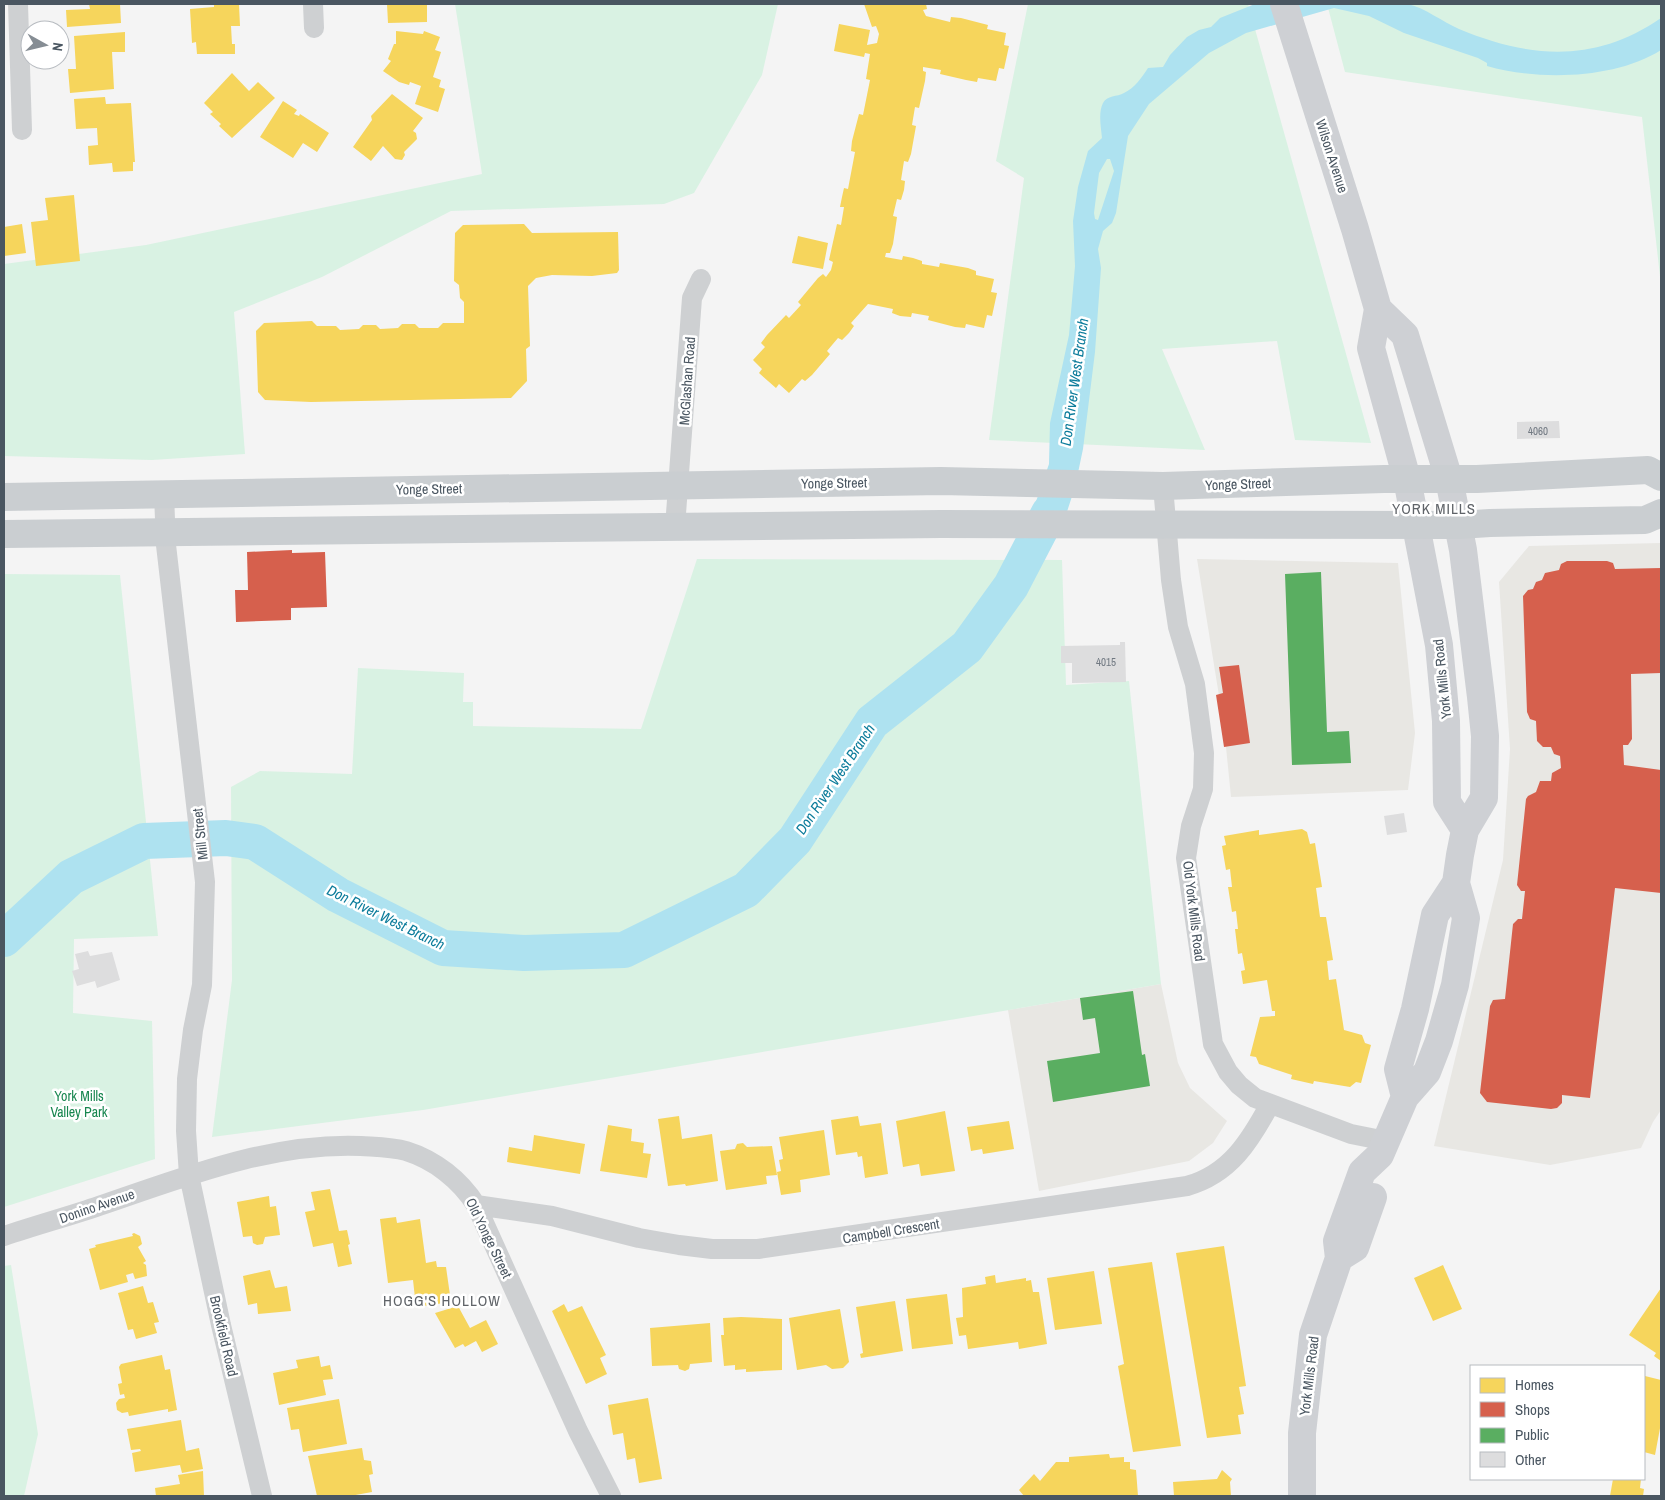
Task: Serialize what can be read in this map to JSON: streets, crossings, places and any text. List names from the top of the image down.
{
  "streets": {
    "main road": ["Wilson Avenue", "Yonge Street", "York Mills Road"],
    "street": [
      "McGlashan Road",
      "Mill Street",
      "Old York Mills Road",
      "Donino Avenue",
      "Campbell Crescent",
      "Old Yonge Street",
      "Brookfield Road"
    ]
  },
  "crossings": [
    ["Wilson Avenue", "Yonge Street"],
    ["Wilson Avenue", "York Mills Road"],
    ["McGlashan Road", "Yonge Street"],
    ["Yonge Street", "Mill Street"],
    ["Yonge Street", "Old York Mills Road"],
    ["York Mills Road", "Old York Mills Road"],
    ["Mill Street", "Donino Avenue"],
    ["Mill Street", "Old Yonge Street"],
    ["Mill Street", "Brookfield Road"],
    ["Old York Mills Road", "Campbell Crescent"],
    ["Donino Avenue", "Old Yonge Street"],
    ["Donino Avenue", "Brookfield Road"],
    ["Campbell Crescent", "Old Yonge Street"],
    ["Old Yonge Street", "Brookfield Road"]
  ],
  "districts": ["YORK MILLS", "HOGG'S HOLLOW"],
  "water": ["Don River West Branch"],
  "parks": ["York Mills Valley Park"],
  "house_numbers": ["4060", "4015"],
  "legend": [
    "Homes",
    "Shops",
    "Public",
    "Other"
  ],
  "north": "right"
}
